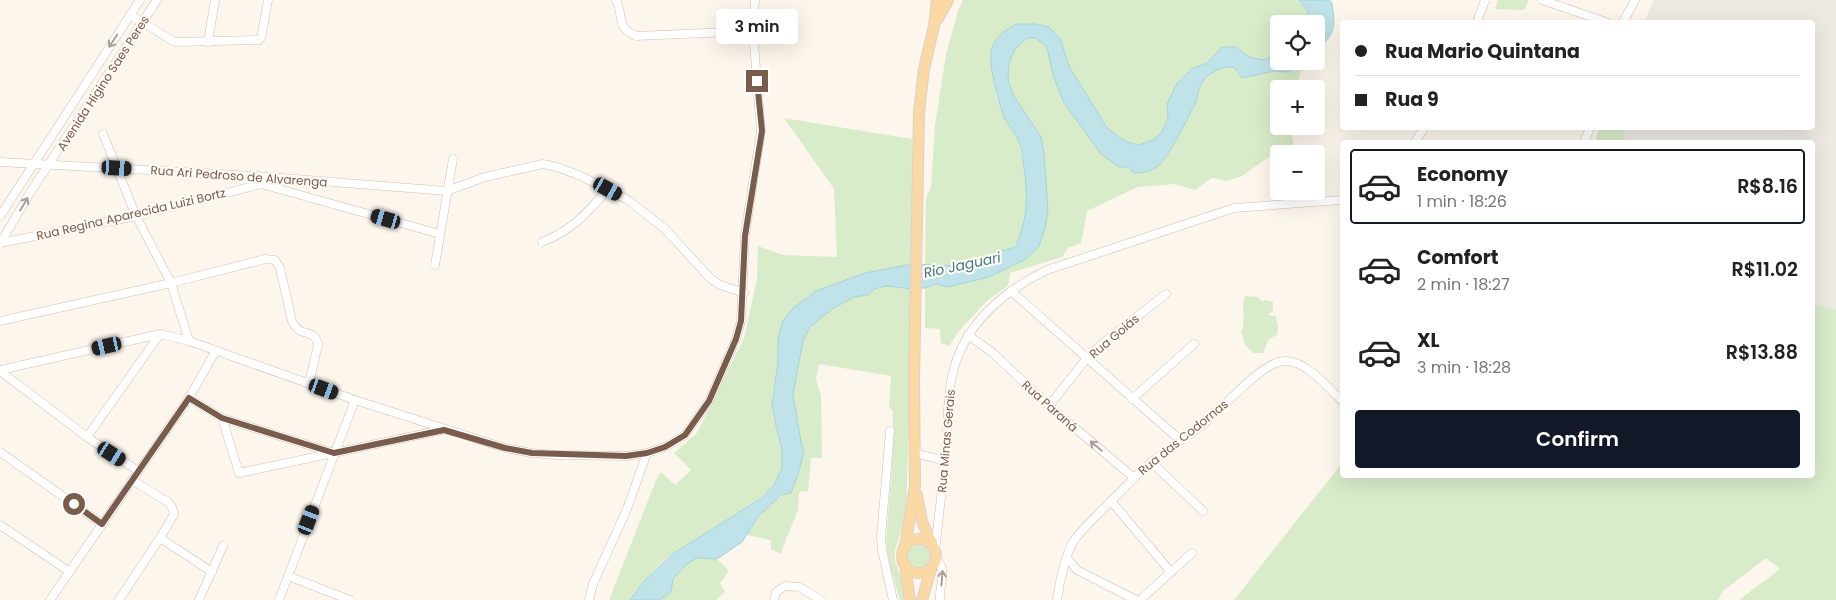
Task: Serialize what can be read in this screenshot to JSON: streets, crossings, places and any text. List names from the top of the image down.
{
  "streets": {
    "street": [
      "Avenida Higino Saes Peres",
      "Rua Ari Pedroso de Alvarenga",
      "Rua Regina Aparecida Luizi Bortz",
      "Rua Goiás",
      "Rua Paraná",
      "Rua das Codornas",
      "Rua Minas Gerais"
    ]
  },
  "crossings": [
    ["Avenida Higino Saes Peres", "Rua Ari Pedroso de Alvarenga"],
    ["Avenida Higino Saes Peres", "Rua Regina Aparecida Luizi Bortz"],
    ["Rua Goiás", "Rua Paraná"],
    ["Rua Paraná", "Rua das Codornas"],
    ["Rua Paraná", "Rua Minas Gerais"]
  ],
  "water": ["Rio Jaguari"],
  "page": {
    "bubble": "3 min",
    "map_buttons": ["+", "−"],
    "banner": ["Rua Mario Quintana", "Rua 9"],
    "list": [
      {
        "name": "Economy",
        "note": "1 min · 18:26",
        "value": "R$8.16"
      },
      {
        "name": "Comfort",
        "note": "2 min · 18:27",
        "value": "R$11.02"
      },
      {
        "name": "XL",
        "note": "3 min · 18:28",
        "value": "R$13.88"
      }
    ],
    "buttons": "Confirm"
  }
}
